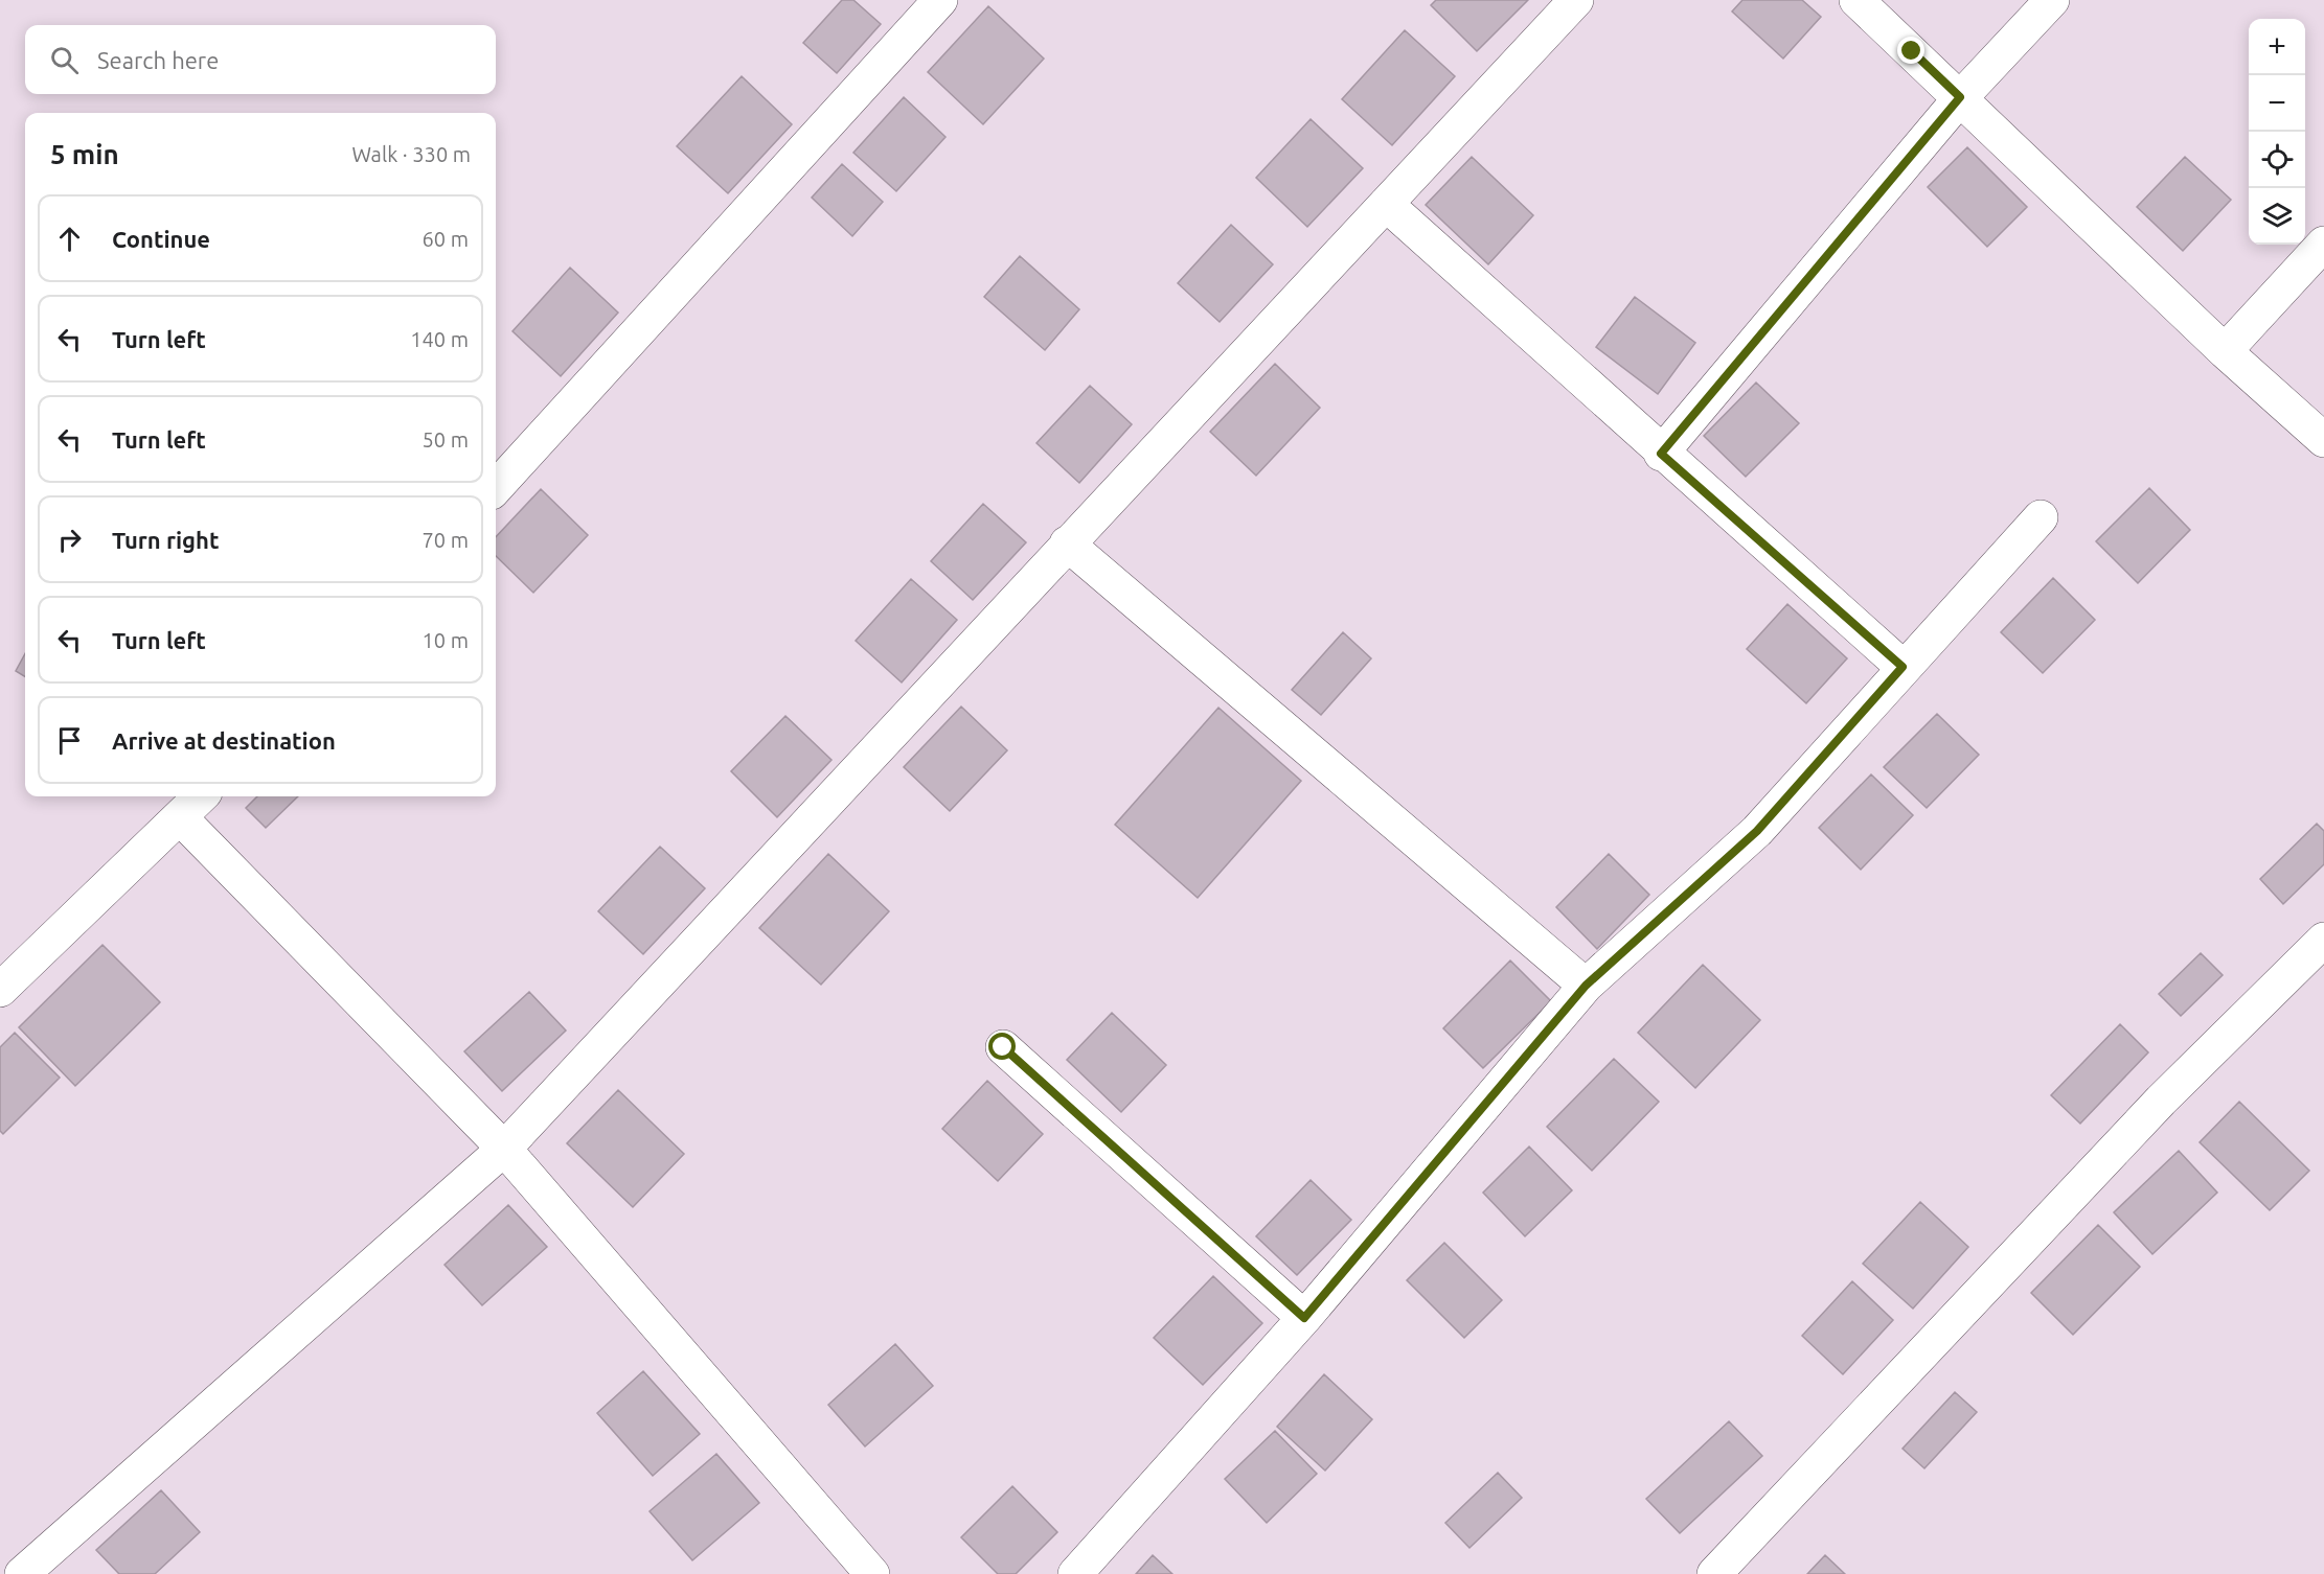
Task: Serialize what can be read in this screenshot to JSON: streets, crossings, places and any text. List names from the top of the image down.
{
  "page": {
    "map_buttons": ["+", "−"],
    "search": "Search here",
    "heading": ["5 min", "Walk · 330 m"],
    "list": [
      ["Continue", "60 m"],
      ["Turn left", "140 m"],
      ["Turn left", "50 m"],
      ["Turn right", "70 m"],
      ["Turn left", "10 m"],
      "Arrive at destination"
    ]
  }
}
